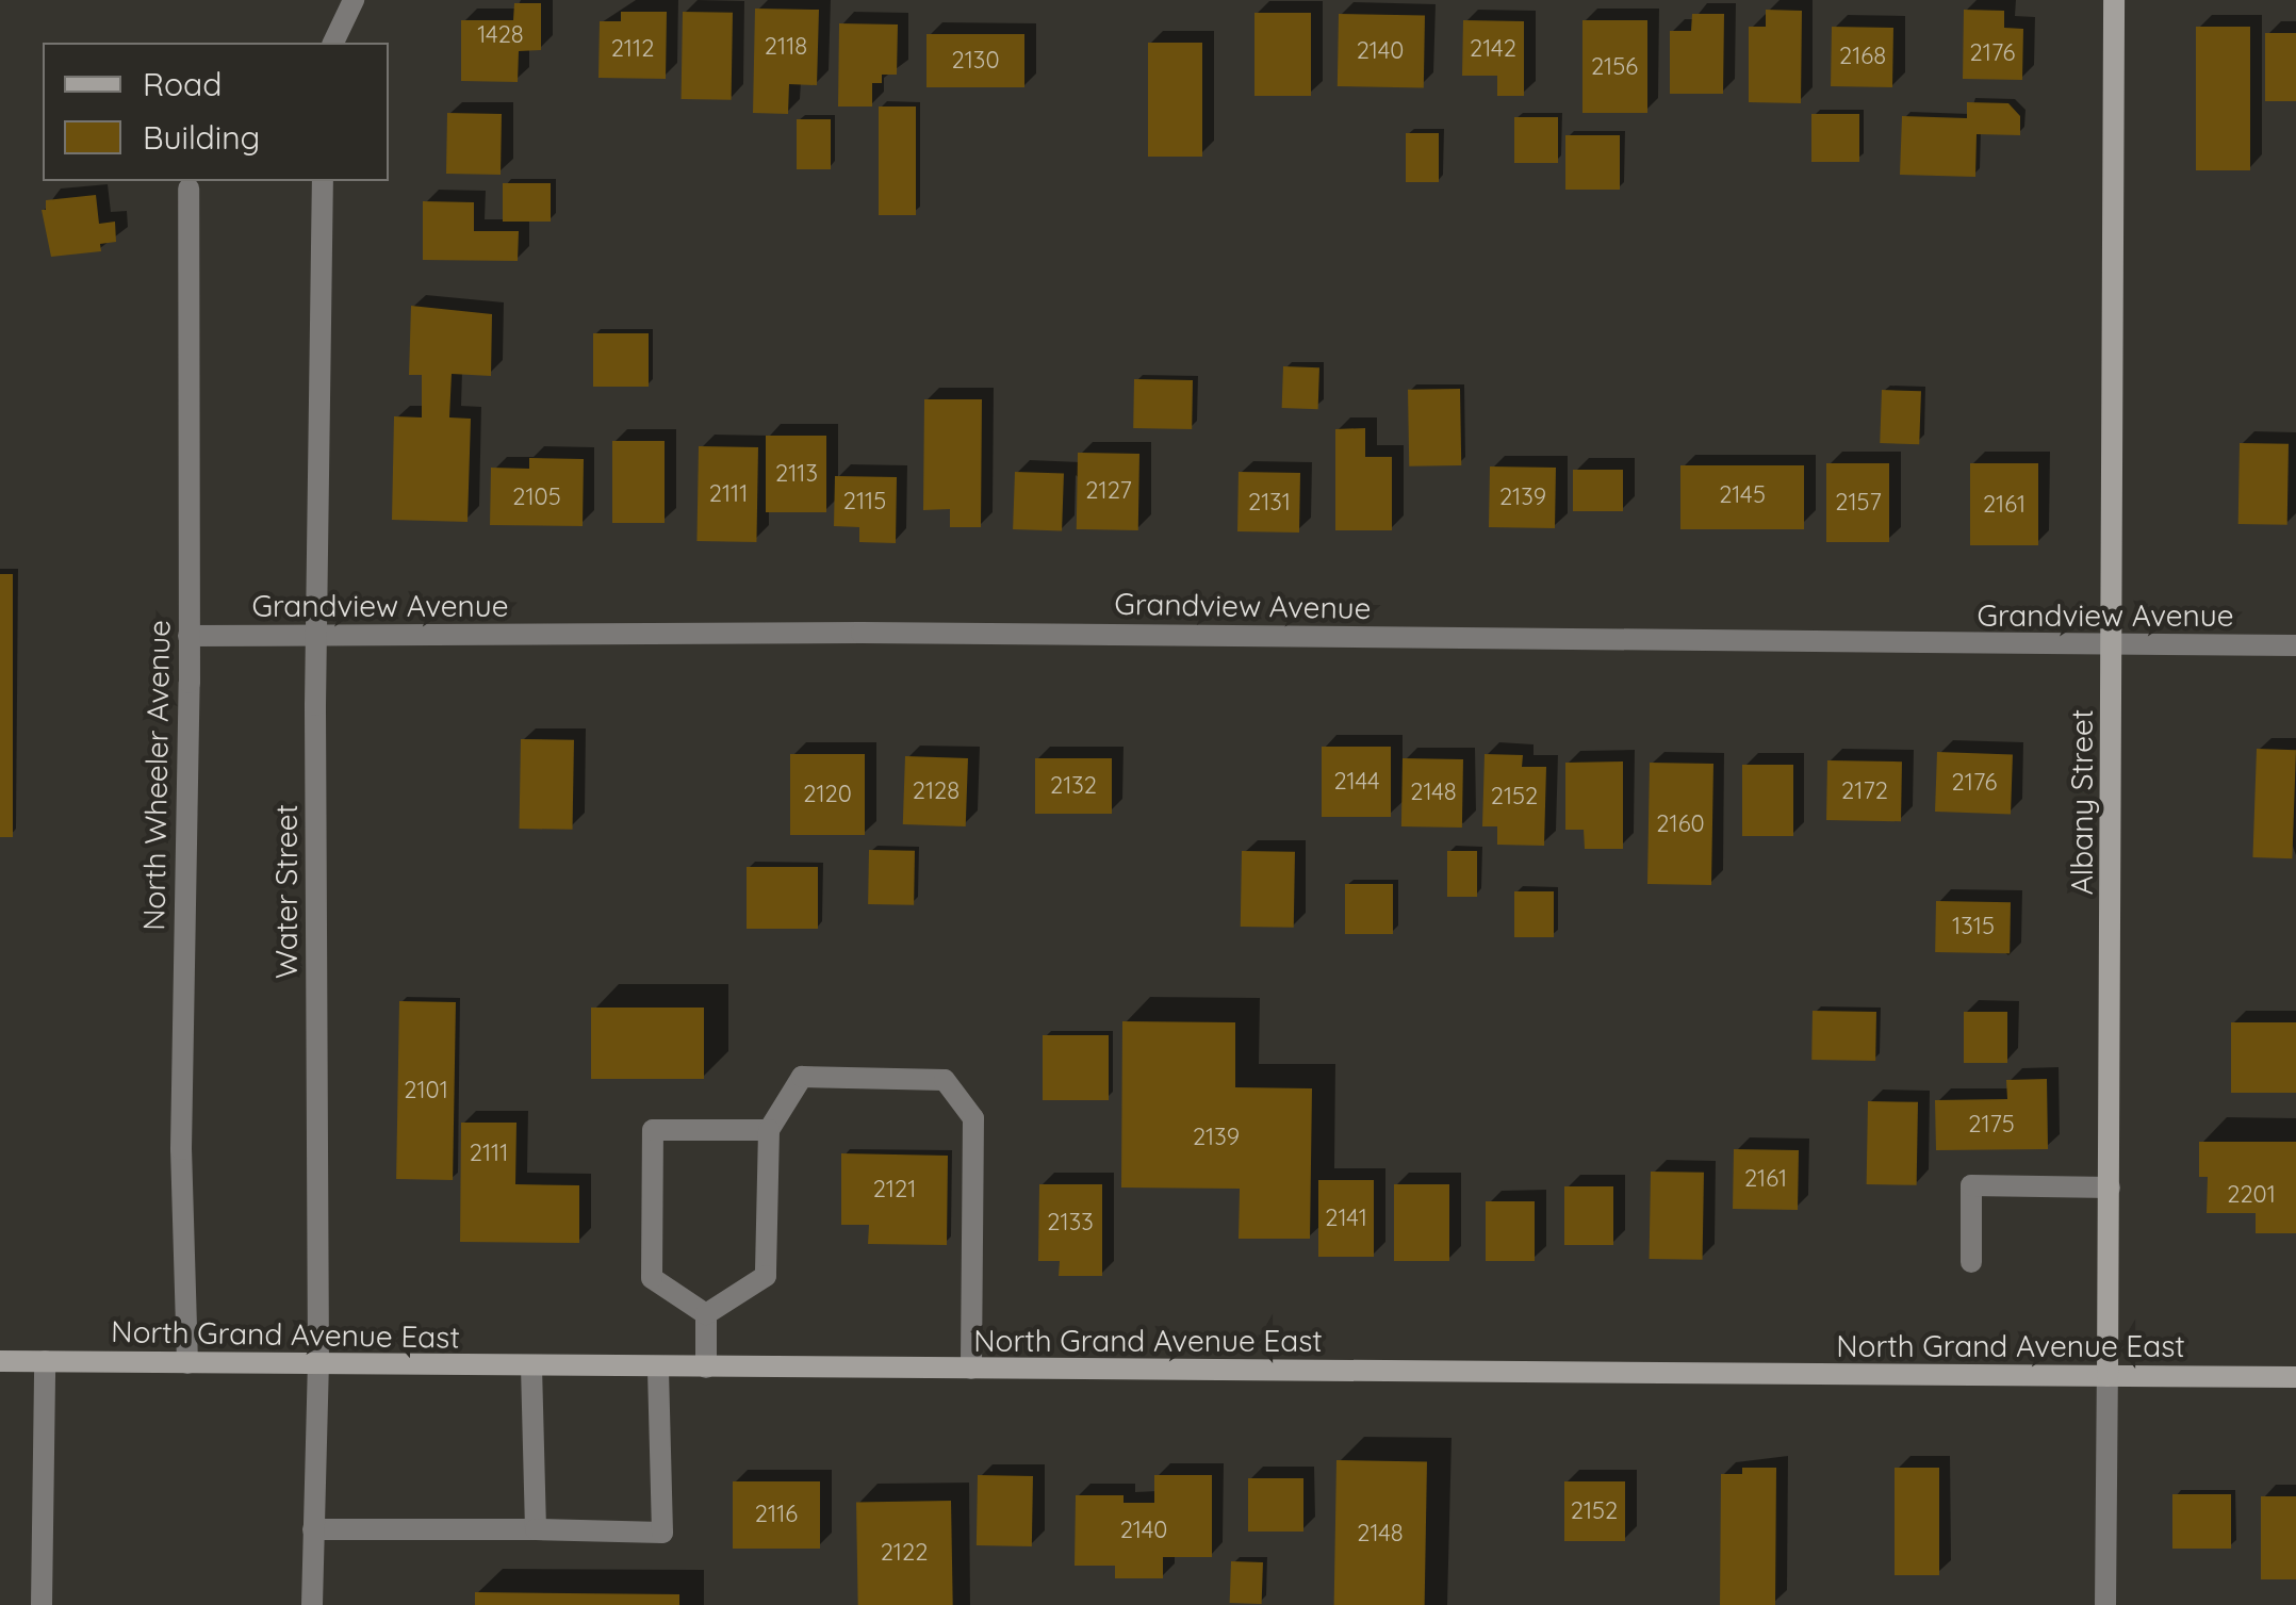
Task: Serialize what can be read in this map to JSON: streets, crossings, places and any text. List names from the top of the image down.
{
  "streets": {
    "street": [
      "Grandview Avenue",
      "North Wheeler Avenue",
      "Albany Street",
      "Water Street",
      "North Grand Avenue East"
    ]
  },
  "crossings": [
    ["Grandview Avenue", "North Wheeler Avenue"],
    ["Grandview Avenue", "Albany Street"],
    ["Grandview Avenue", "Water Street"],
    ["North Wheeler Avenue", "North Grand Avenue East"],
    ["Albany Street", "North Grand Avenue East"],
    ["Water Street", "North Grand Avenue East"]
  ],
  "house_numbers": [
    "1428",
    "2118",
    "2112",
    "2142",
    "2140",
    "2176",
    "2168",
    "2130",
    "2156",
    "2113",
    "2127",
    "2111",
    "2145",
    "2105",
    "2139",
    "2115",
    "2131",
    "2157",
    "2161",
    "2144",
    "2176",
    "2132",
    "2128",
    "2172",
    "2148",
    "2120",
    "2152",
    "2160",
    "1315",
    "2101",
    "2175",
    "2139",
    "2111",
    "2161",
    "2121",
    "2201",
    "2141",
    "2133",
    "2152",
    "2116",
    "2140",
    "2148",
    "2122"
  ],
  "legend": ["Road", "Building"]
}
